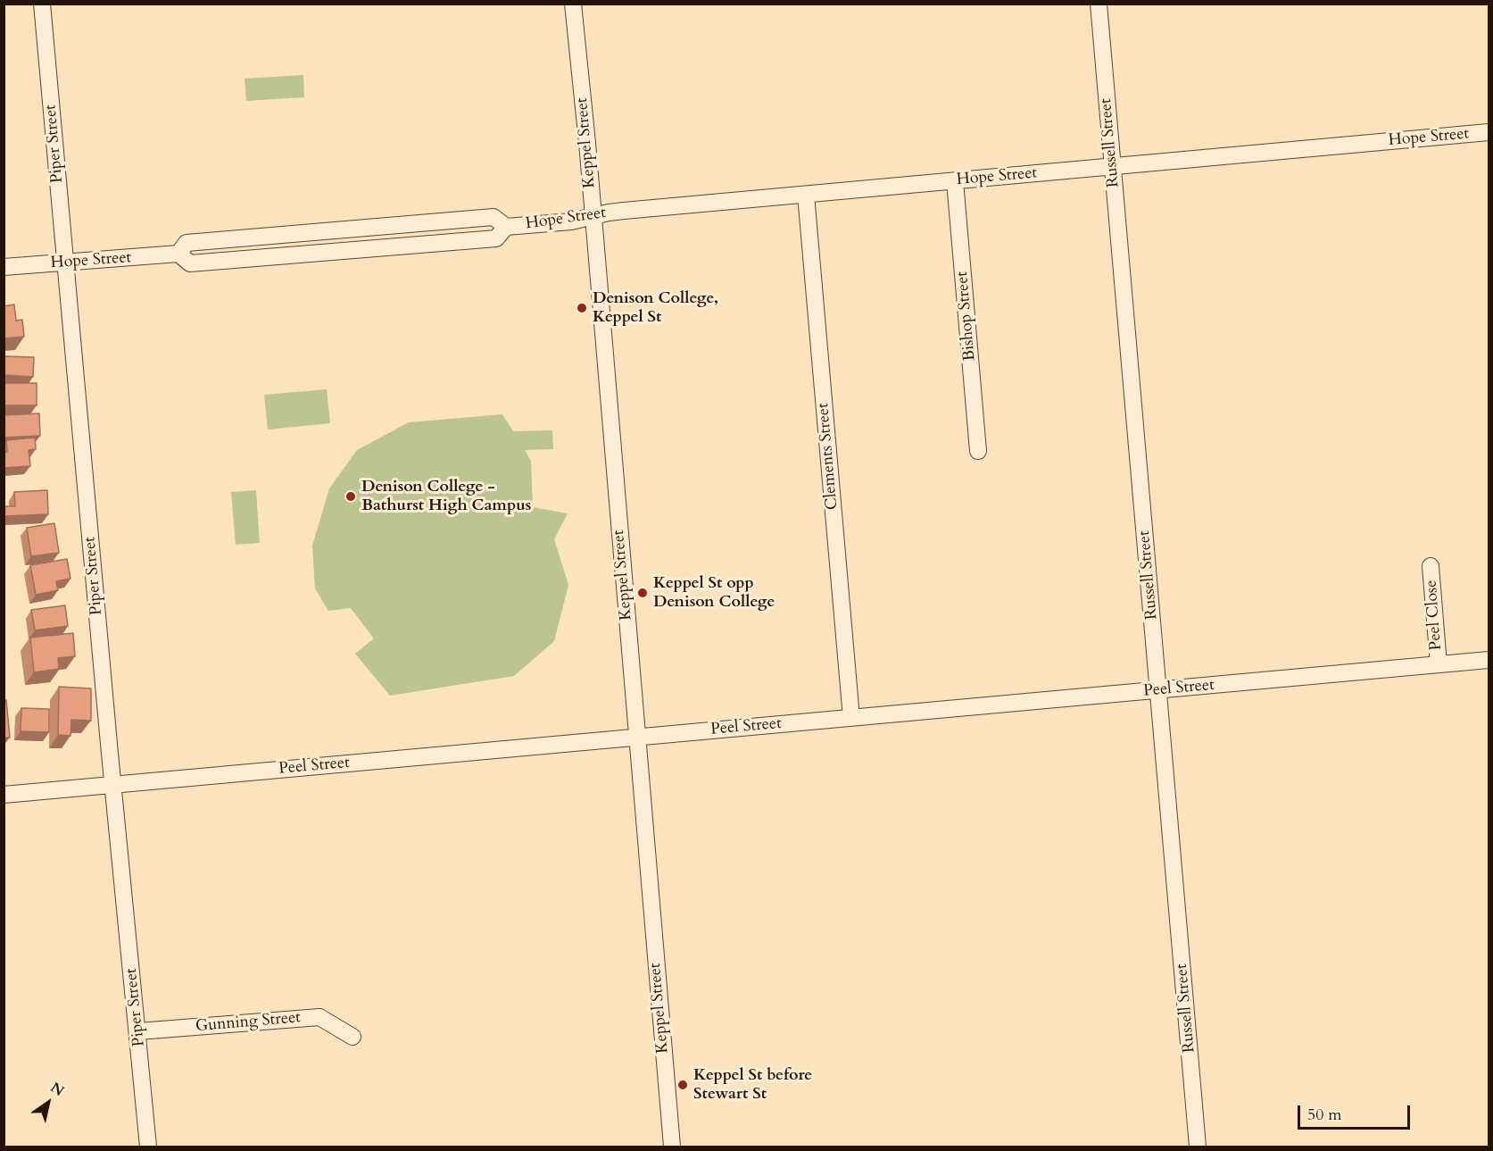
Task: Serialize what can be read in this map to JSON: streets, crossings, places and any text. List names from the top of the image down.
{
  "streets": {
    "street": [
      "Hope Street",
      "Keppel Street",
      "Russell Street",
      "Piper Street",
      "Bishop Street",
      "Clements Street",
      "Peel Close",
      "Peel Street",
      "Gunning Street"
    ]
  },
  "crossings": [
    ["Hope Street", "Keppel Street"],
    ["Hope Street", "Russell Street"],
    ["Hope Street", "Piper Street"],
    ["Hope Street", "Bishop Street"],
    ["Hope Street", "Clements Street"],
    ["Keppel Street", "Peel Street"],
    ["Russell Street", "Peel Street"],
    ["Piper Street", "Peel Street"],
    ["Piper Street", "Gunning Street"],
    ["Clements Street", "Peel Street"],
    ["Peel Close", "Peel Street"]
  ],
  "places": [
    "Denison College, Keppel St",
    "Denison College - Bathurst High Campus",
    "Keppel St opp Denison College",
    "Keppel St before Stewart St"
  ],
  "scale_bar": "50 m",
  "north": "top right"
}
